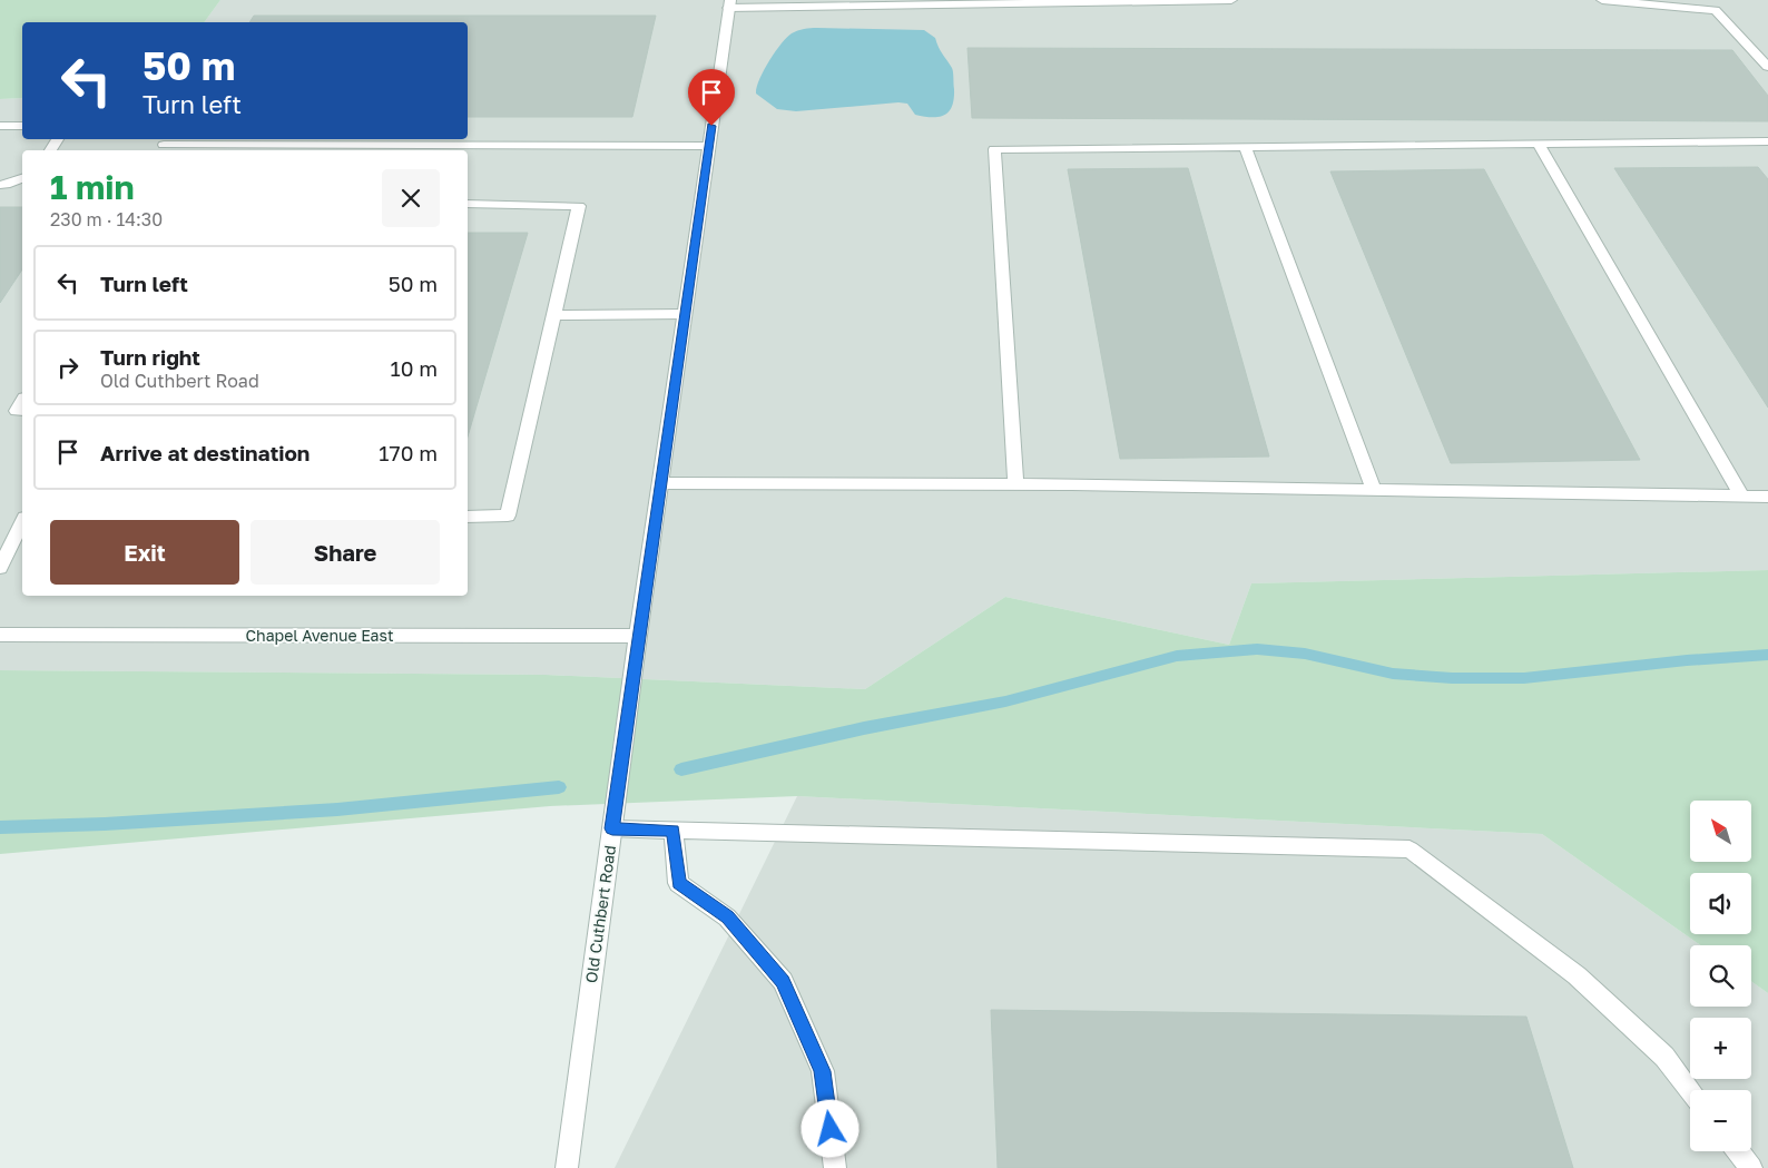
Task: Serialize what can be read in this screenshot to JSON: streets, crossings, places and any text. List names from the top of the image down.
{
  "streets": {
    "street": ["Chapel Avenue East", "Old Cuthbert Road"]
  },
  "crossings": [
    ["Chapel Avenue East", "Old Cuthbert Road"]
  ],
  "north": "top left",
  "page": {
    "turn": ["50 m", "Turn left"],
    "heading": ["1 min", "230 m · 14:30"],
    "list": [
      {
        "name": "Turn left",
        "value": "50 m"
      },
      {
        "name": "Turn right",
        "note": "Old Cuthbert Road",
        "value": "10 m"
      },
      {
        "name": "Arrive at destination",
        "value": "170 m"
      }
    ],
    "buttons": ["Exit", "Share"],
    "map_buttons": ["+", "−"]
  }
}
